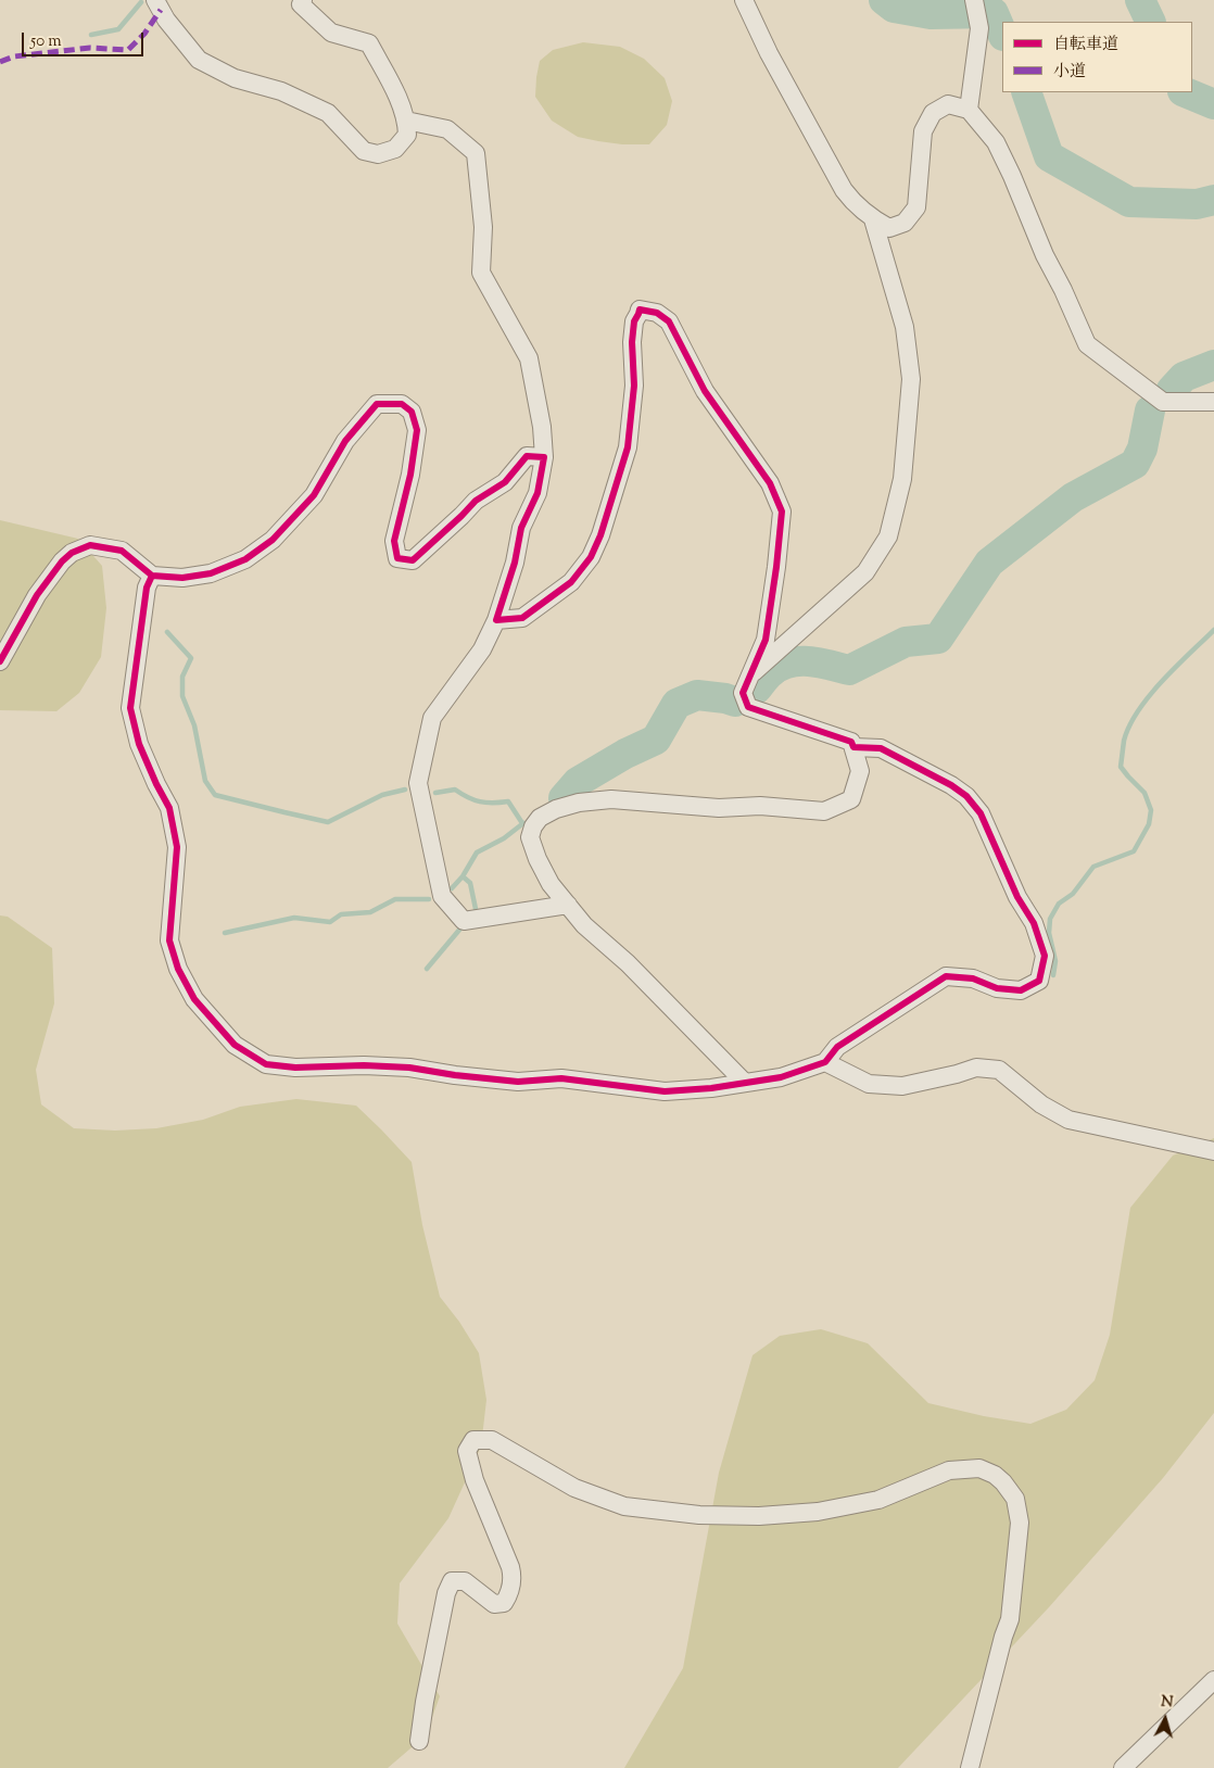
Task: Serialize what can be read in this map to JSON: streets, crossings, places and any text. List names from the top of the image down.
{
  "legend": ["自転車道", "小道"],
  "scale_bar": "50 m",
  "north": "top"
}
